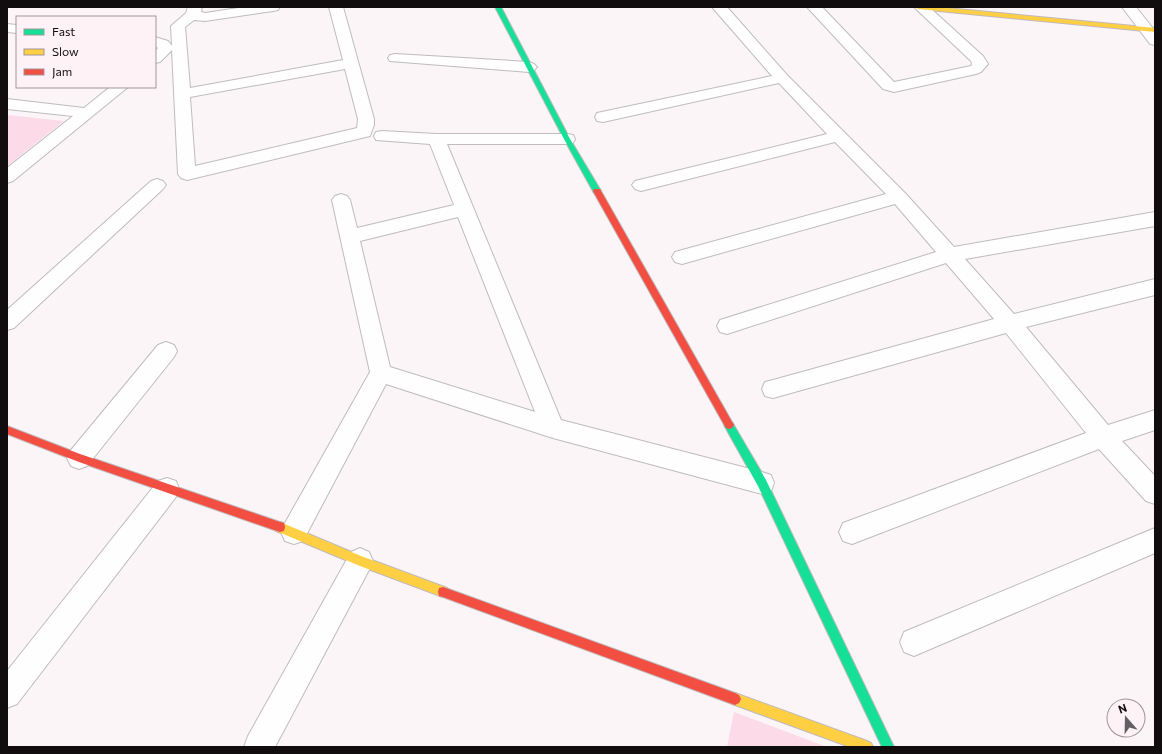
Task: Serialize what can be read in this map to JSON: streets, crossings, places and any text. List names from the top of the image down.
{
  "legend": ["Fast", "Slow", "Jam"],
  "north": "top"
}
